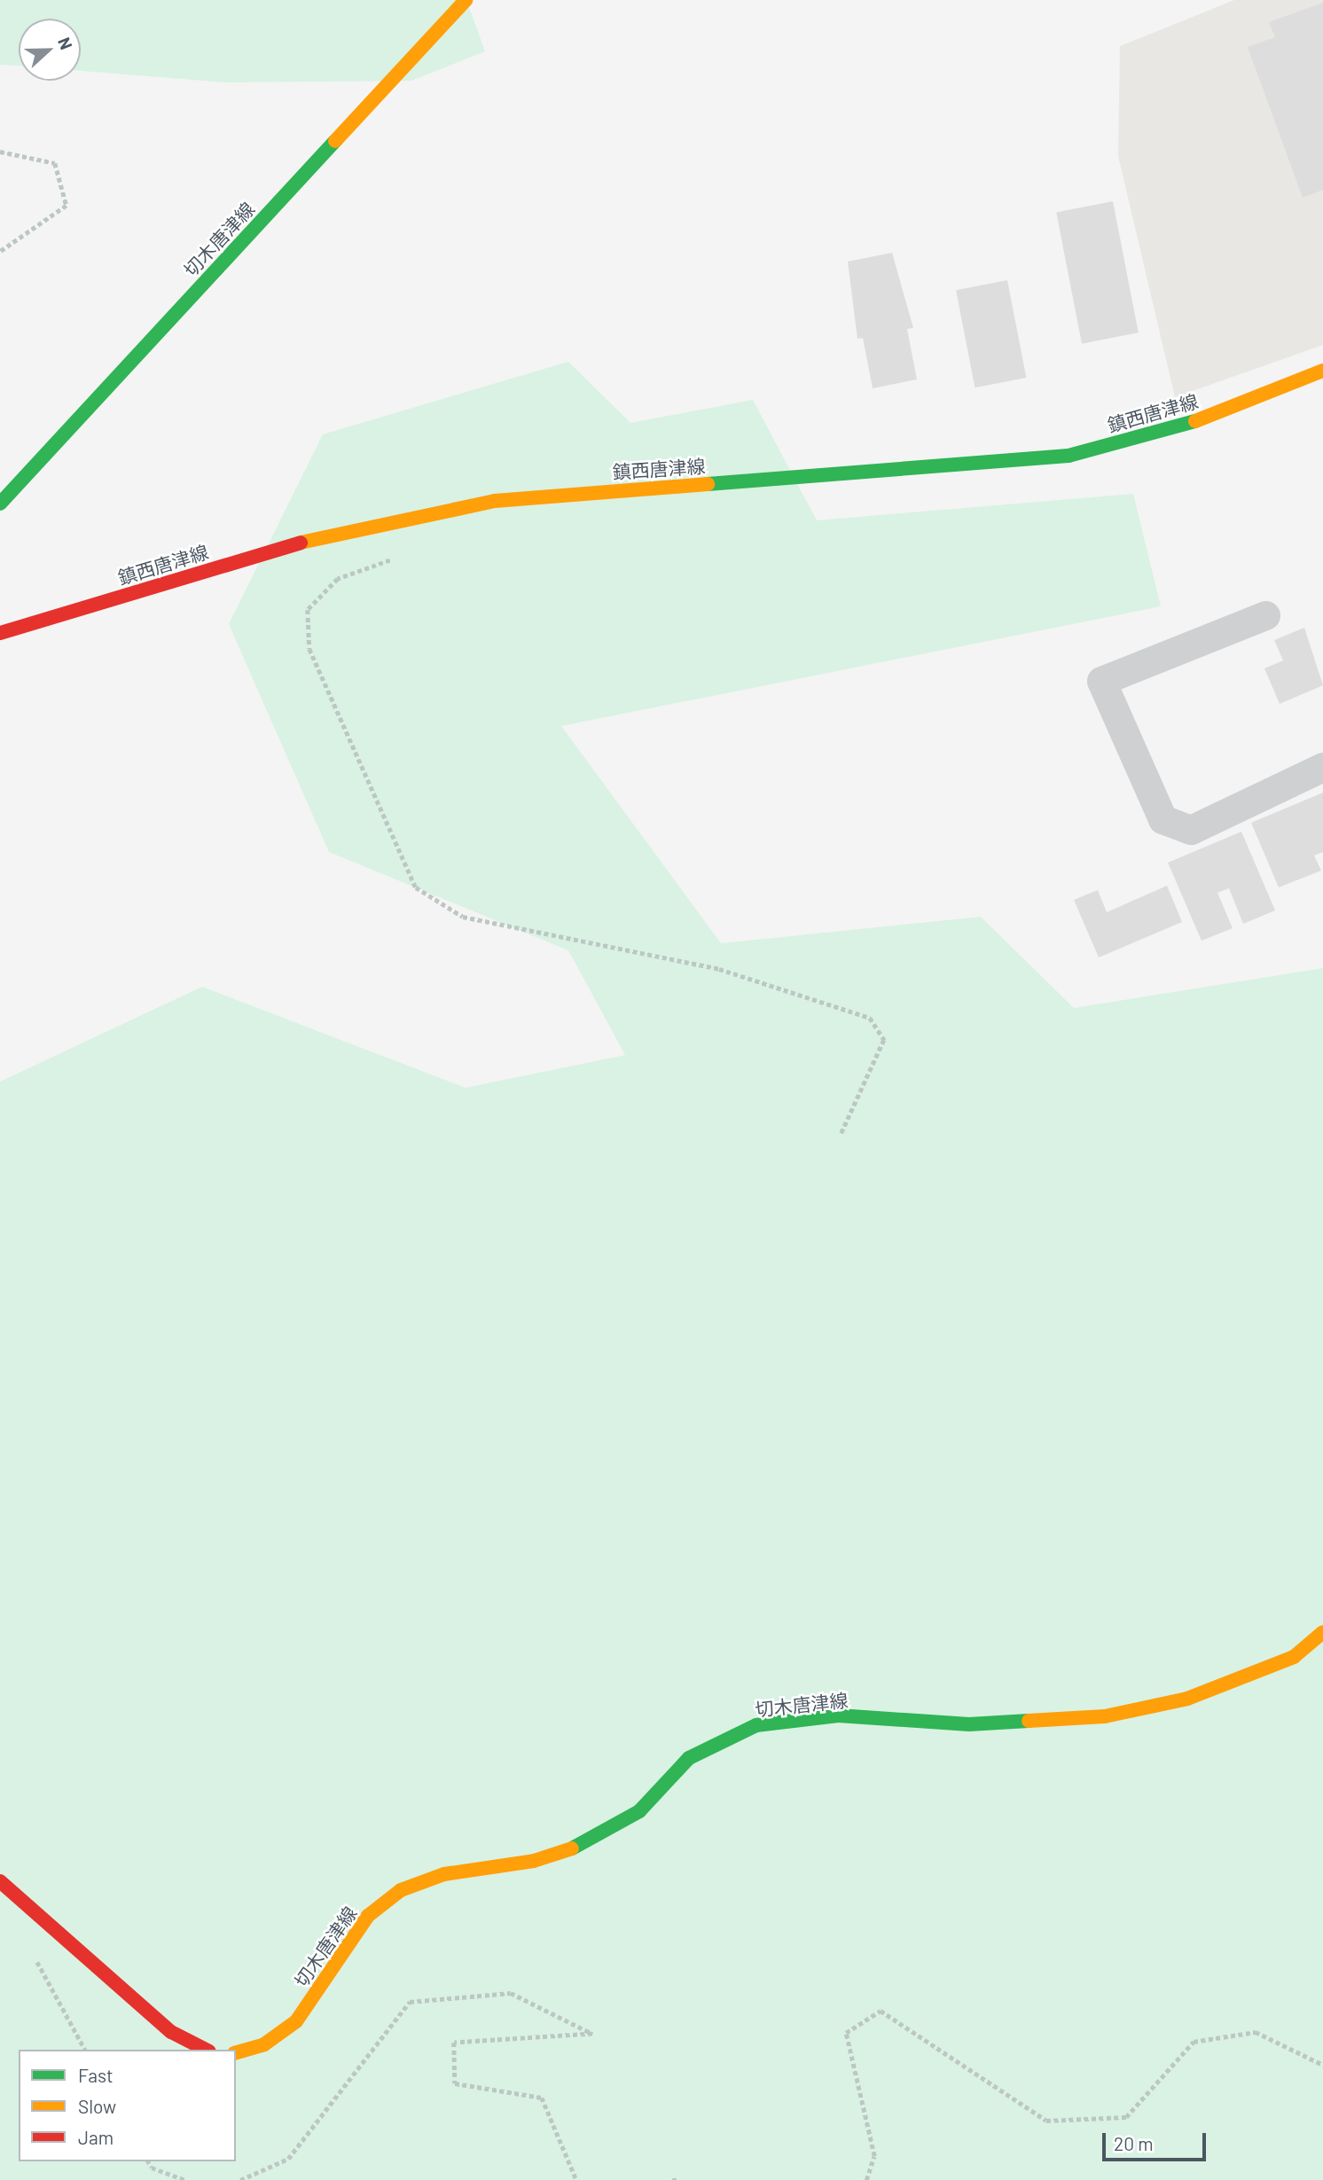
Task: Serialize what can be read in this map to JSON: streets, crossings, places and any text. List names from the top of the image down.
{
  "streets": {
    "main road": ["切木唐津線", "鎮西唐津線"]
  },
  "legend": ["Fast", "Slow", "Jam"],
  "scale_bar": "20 m",
  "north": "right"
}
